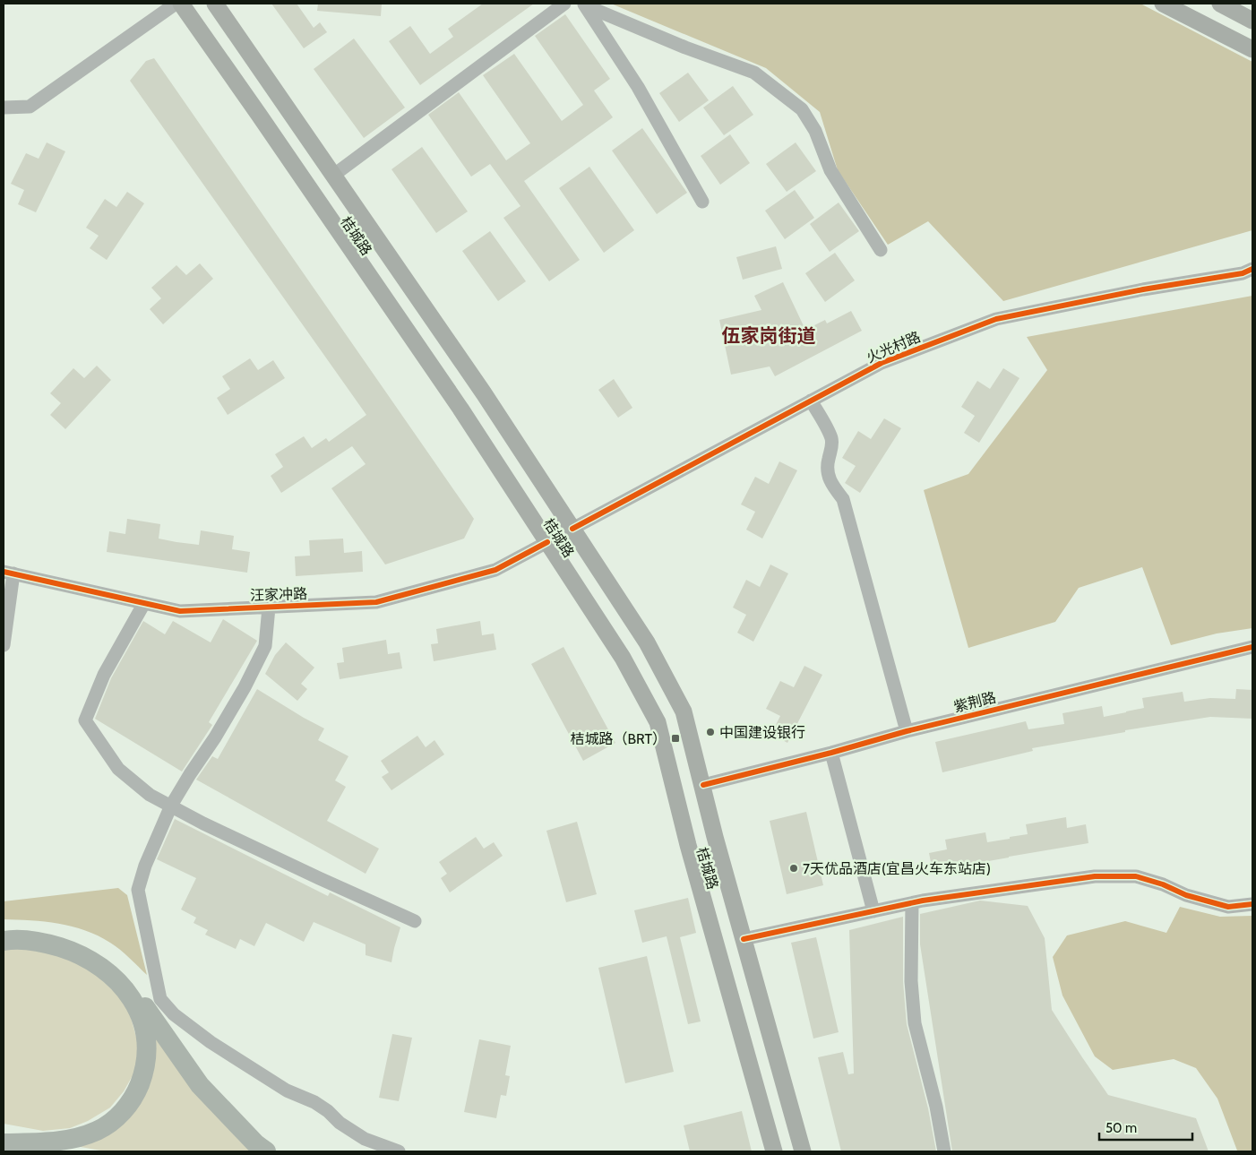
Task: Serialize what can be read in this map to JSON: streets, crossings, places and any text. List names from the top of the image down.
{
  "streets": {
    "main road": ["桔城路"],
    "street": ["火光村路", "汪家冲路", "紫荆路"]
  },
  "crossings": [
    ["桔城路", "火光村路"],
    ["桔城路", "汪家冲路"],
    ["桔城路", "紫荆路"]
  ],
  "districts": ["伍家岗街道"],
  "places": {
    "other": ["中国建设银行", "7天优品酒店(宜昌火车东站店)"],
    "transit": ["桔城路（BRT）"]
  },
  "scale_bar": "50 m"
}
